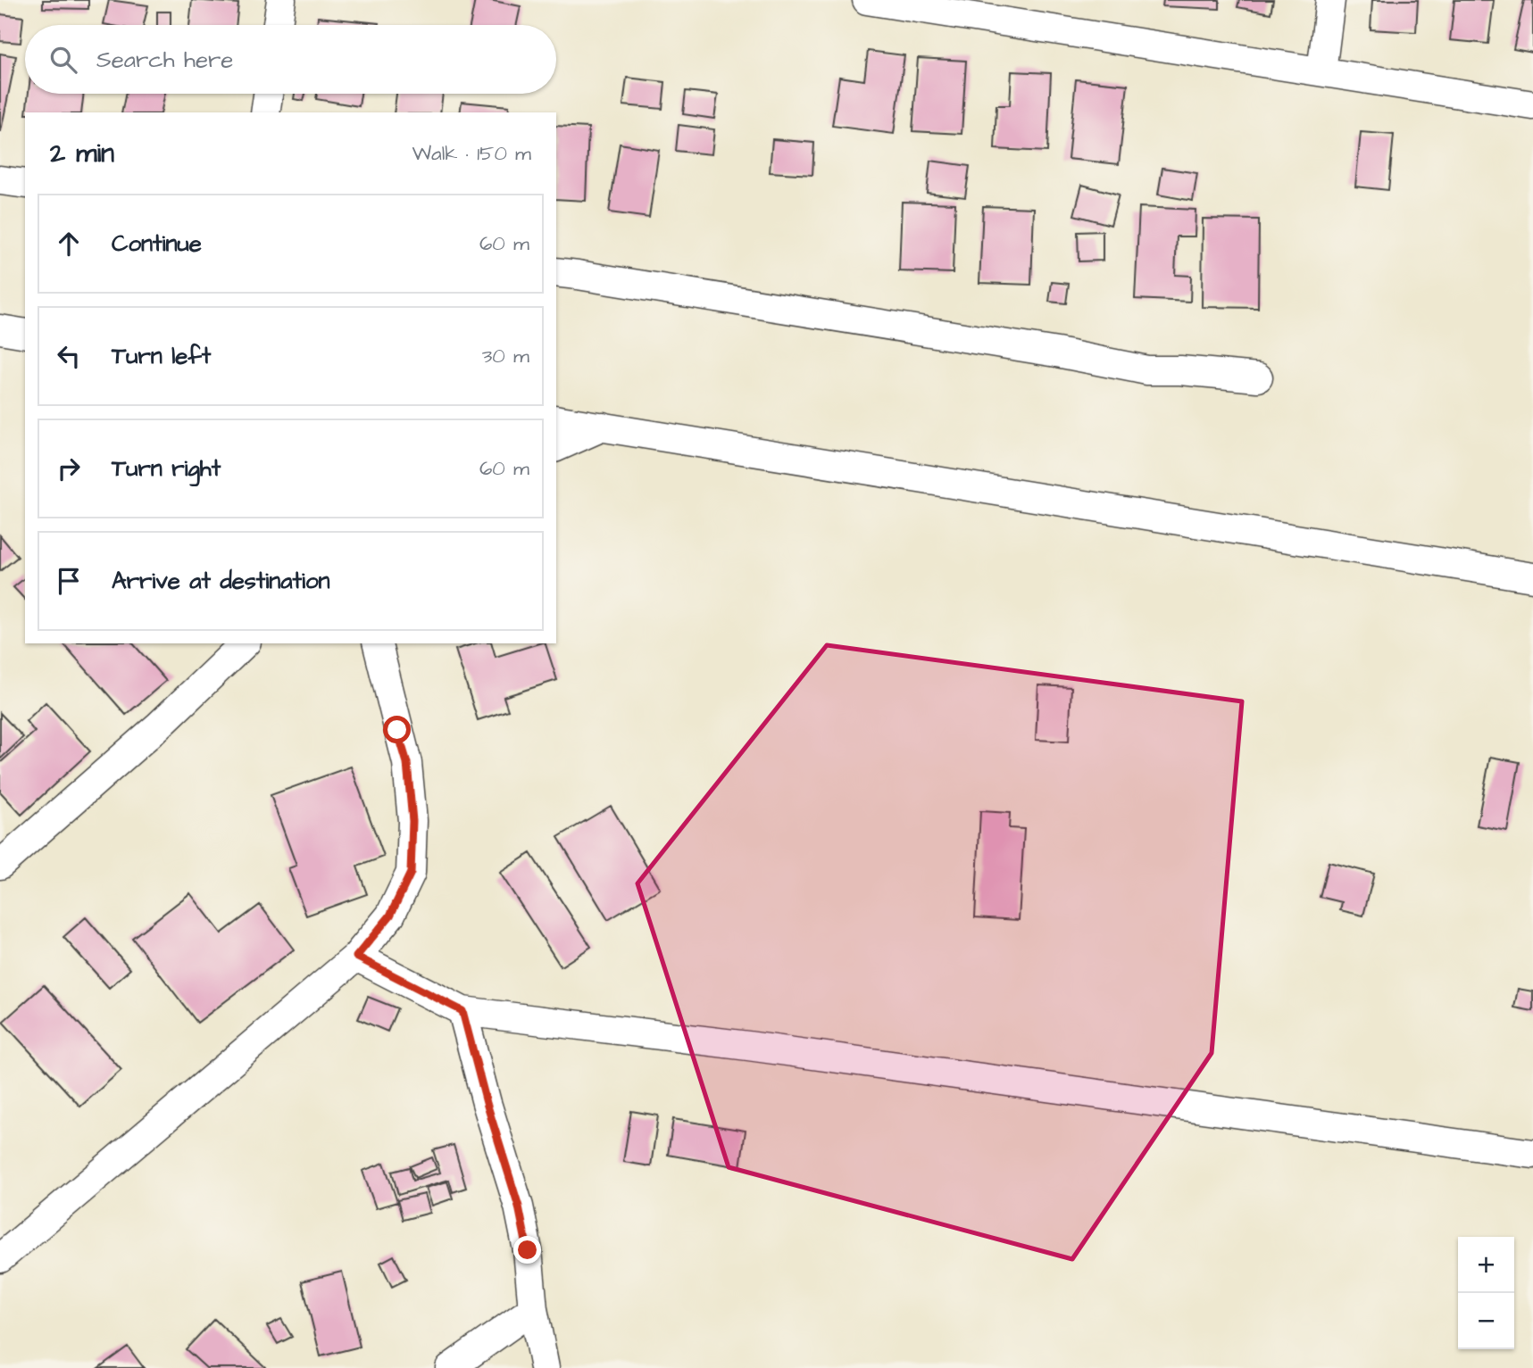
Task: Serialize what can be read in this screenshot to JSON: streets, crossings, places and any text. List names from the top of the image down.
{
  "page": {
    "search": "Search here",
    "heading": ["2 min", "Walk · 150 m"],
    "list": [
      ["Continue", "60 m"],
      ["Turn left", "30 m"],
      ["Turn right", "60 m"],
      "Arrive at destination"
    ],
    "map_buttons": ["+", "−"]
  }
}
